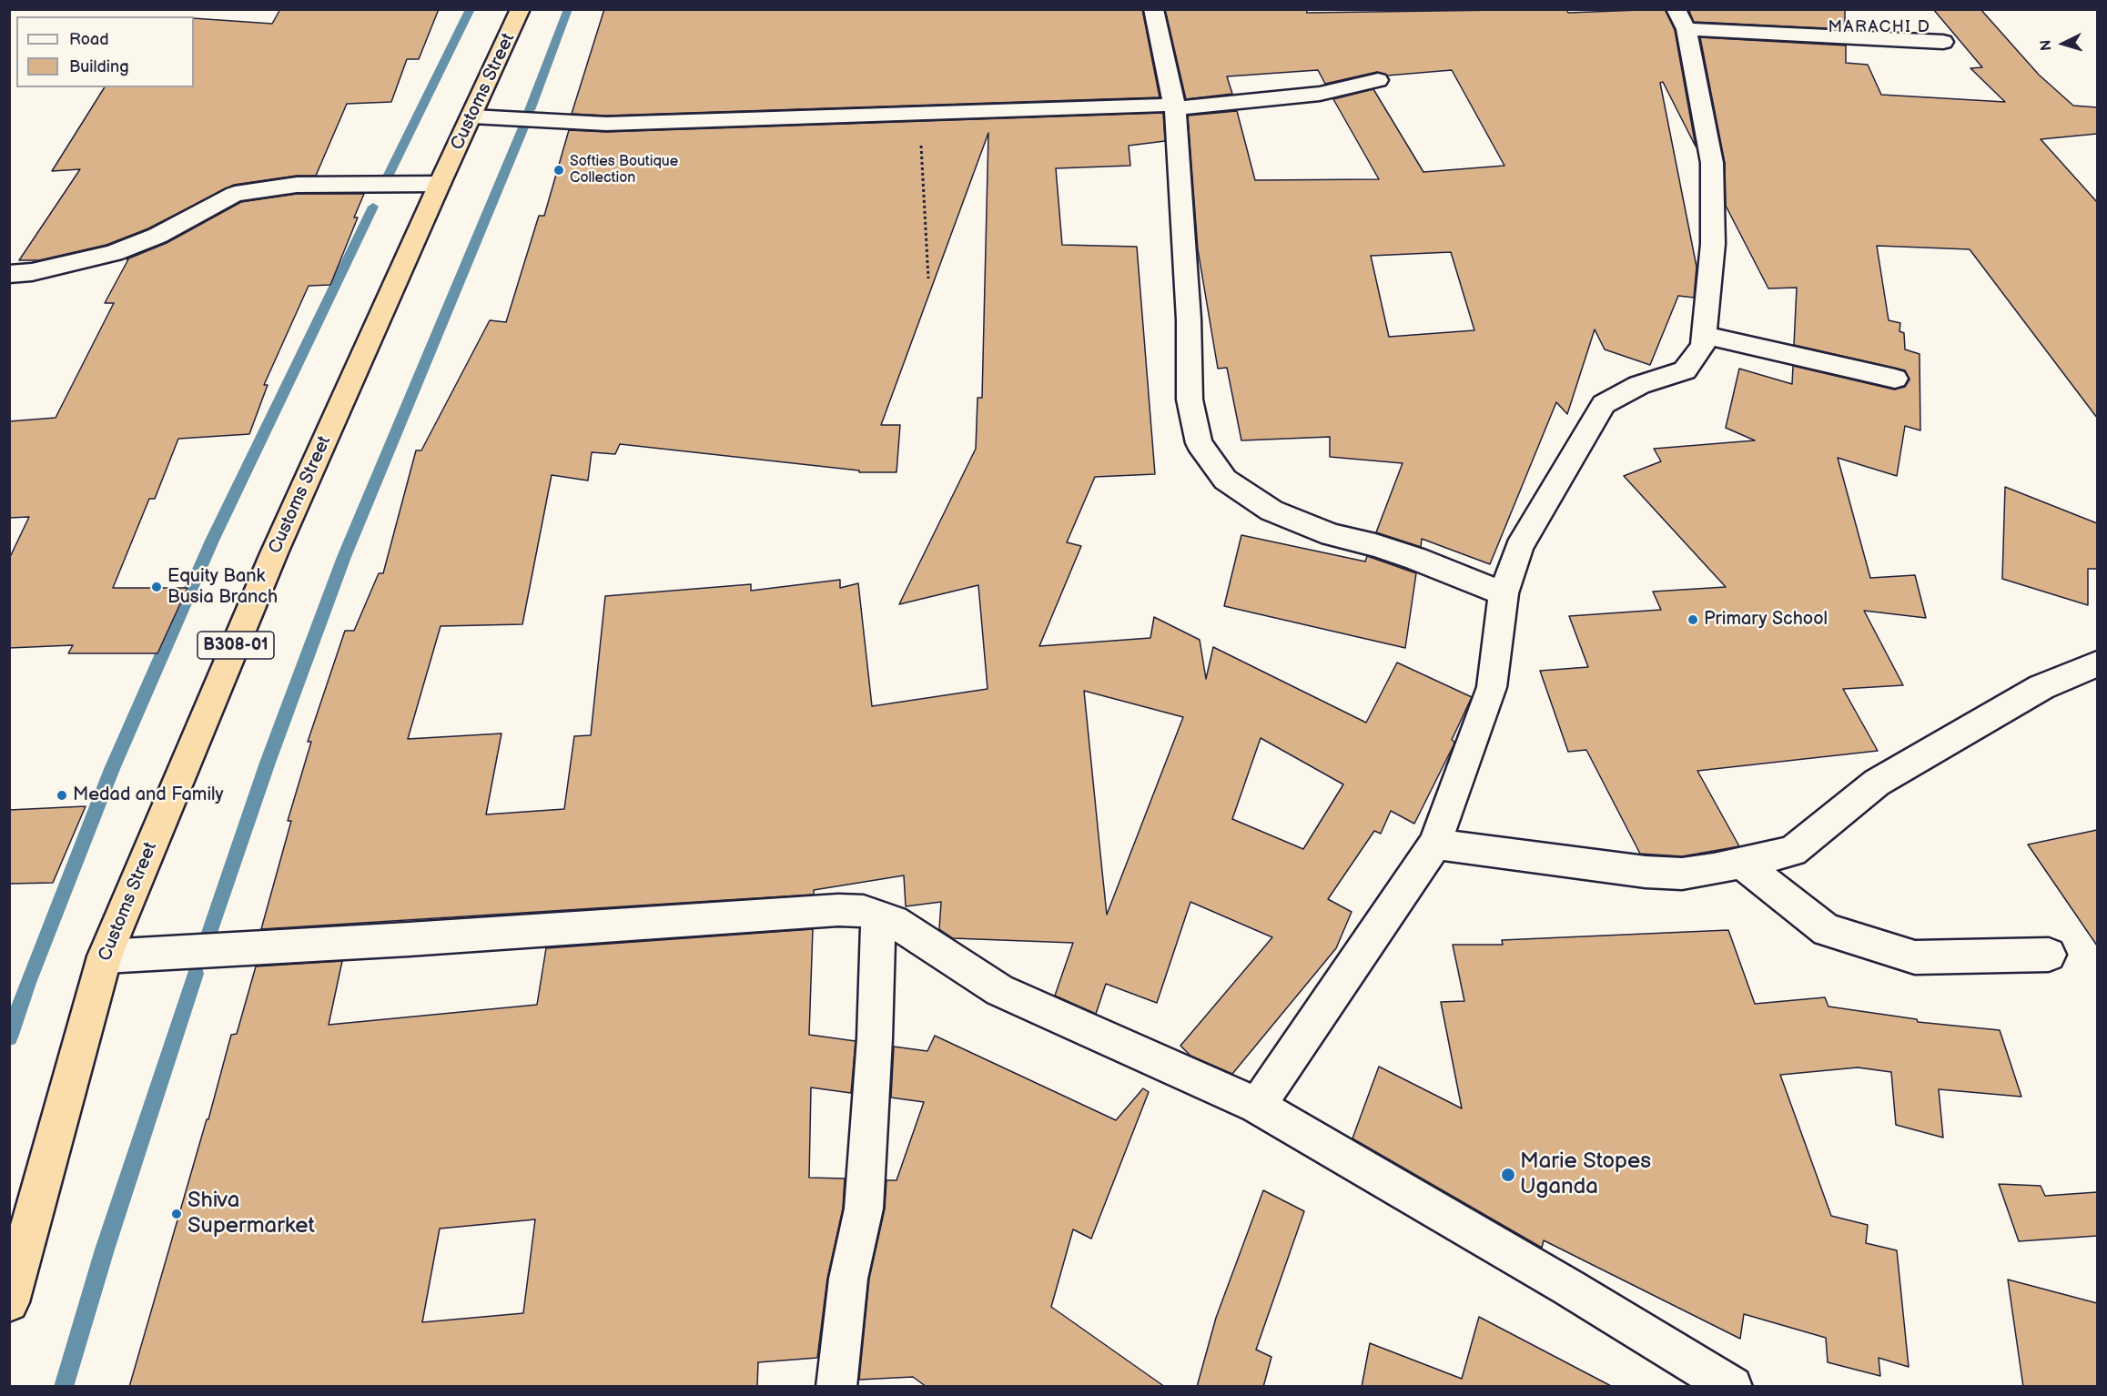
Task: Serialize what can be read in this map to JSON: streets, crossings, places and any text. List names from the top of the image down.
{
  "streets": {
    "highway": ["Customs Street", "B308-01"]
  },
  "districts": ["MARACHI D"],
  "places": [
    "Softies Boutique Collection",
    "Equity Bank Busia Branch",
    "Primary School",
    "Medad and Family",
    "Marie Stopes Uganda",
    "Shiva Supermarket"
  ],
  "legend": ["Road", "Building"],
  "north": "left"
}
